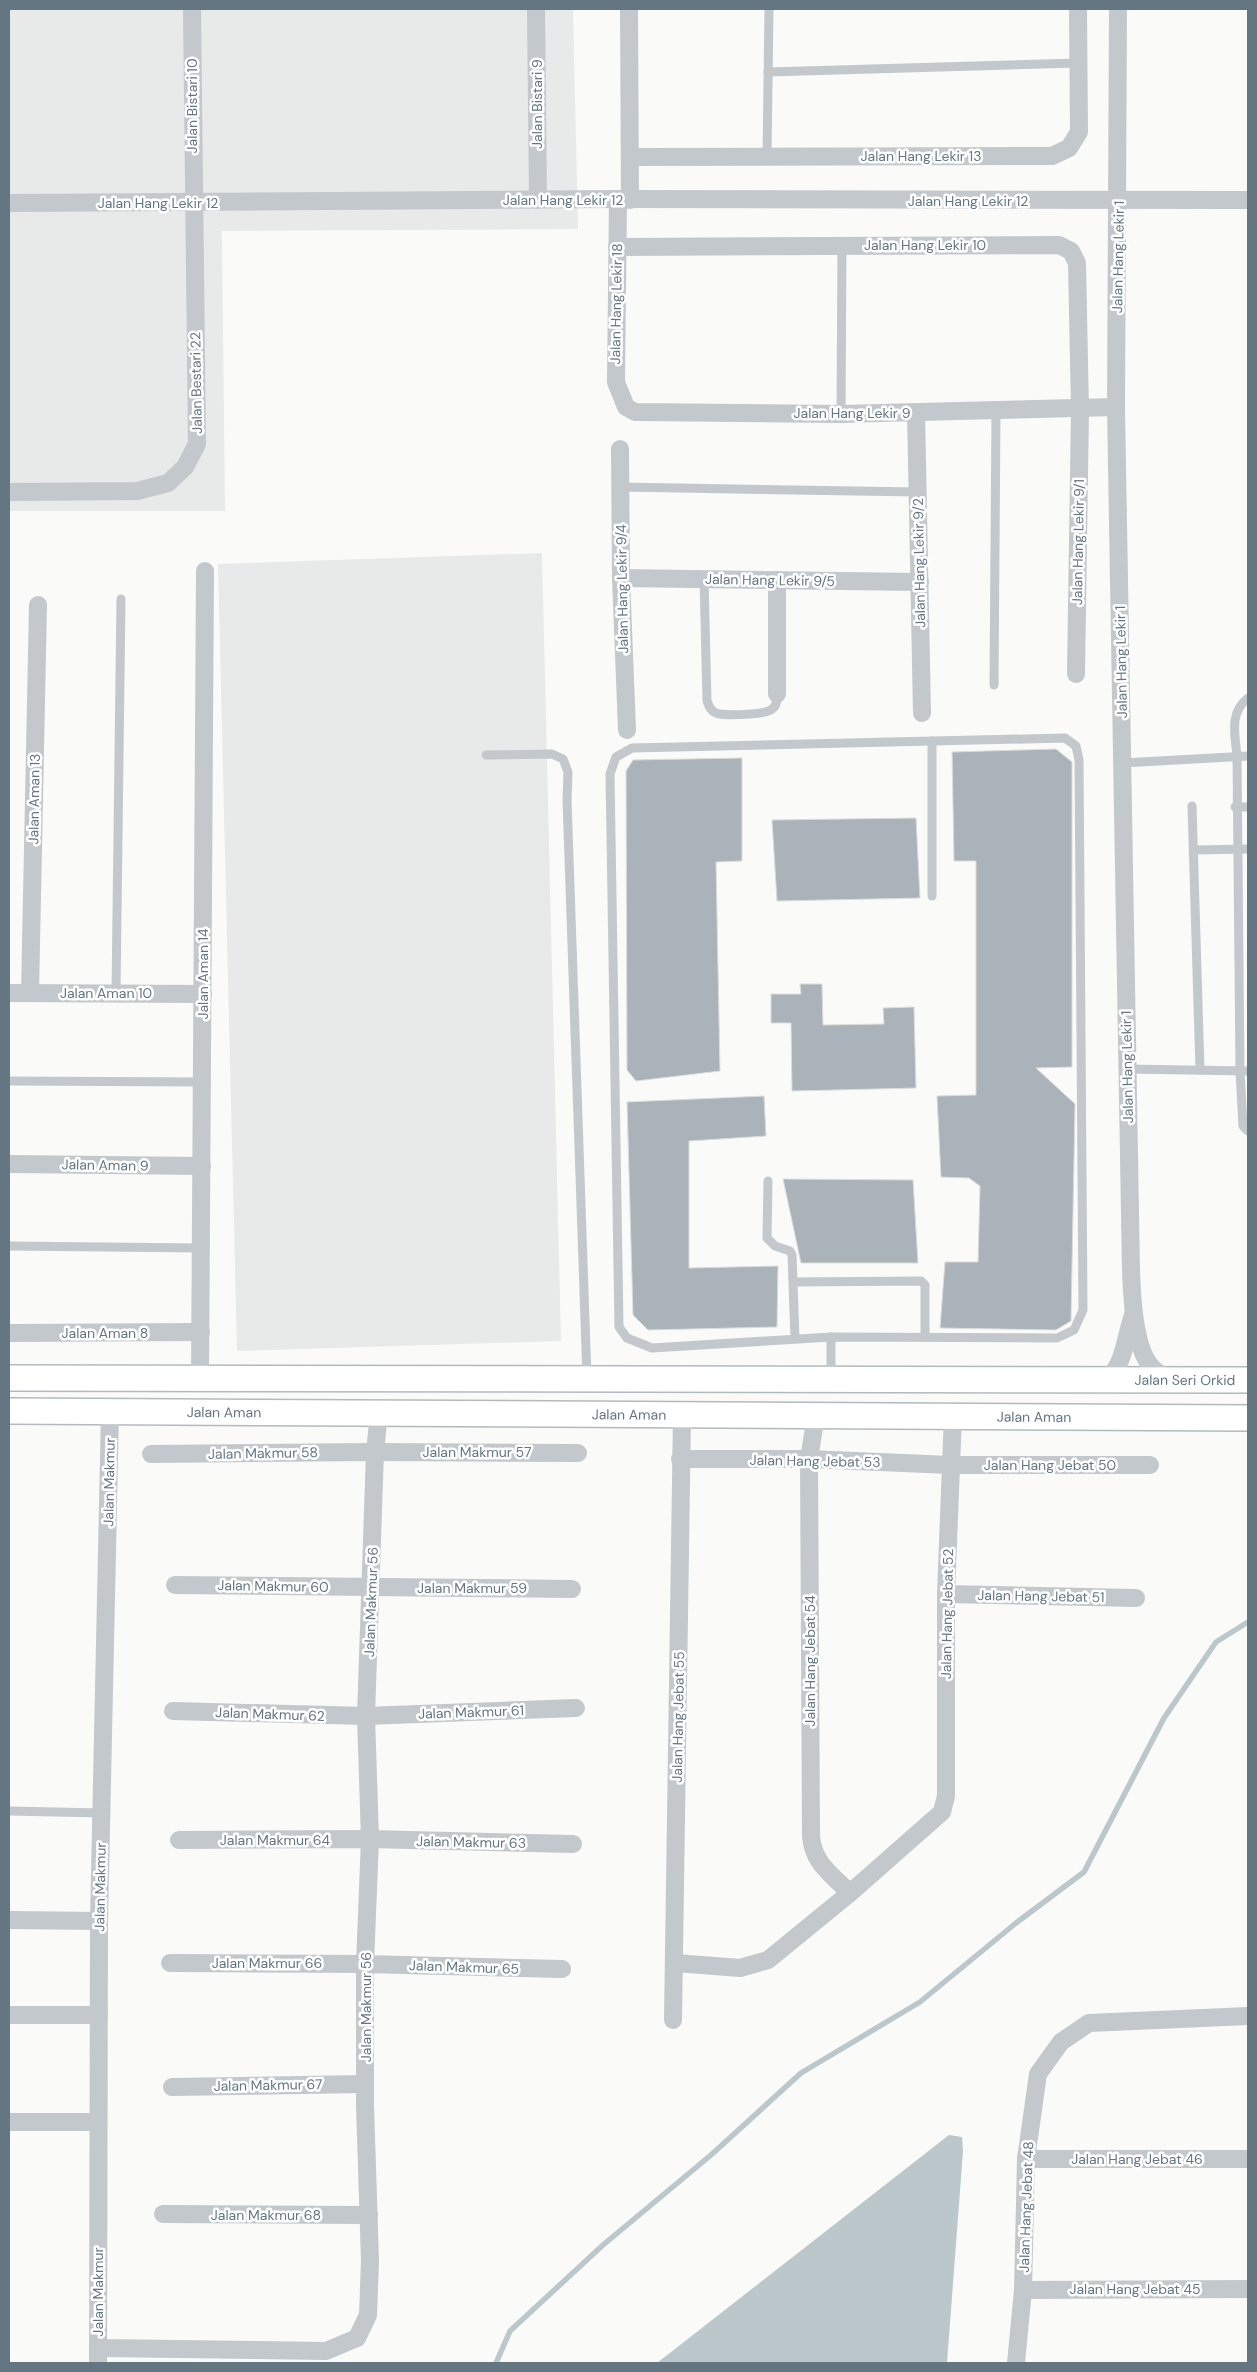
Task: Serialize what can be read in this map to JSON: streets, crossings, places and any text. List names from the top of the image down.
{
  "streets": {
    "main road": ["Jalan Seri Orkid", "Jalan Aman"],
    "street": [
      "Jalan Bistari 9",
      "Jalan Bistari 10",
      "Jalan Hang Lekir 13",
      "Jalan Hang Lekir 12",
      "Jalan Hang Lekir 10",
      "Jalan Hang Lekir 1",
      "Jalan Hang Lekir 18",
      "Jalan Bestari 22",
      "Jalan Hang Lekir 9",
      "Jalan Hang Lekir 9/1",
      "Jalan Hang Lekir 9/2",
      "Jalan Hang Lekir 9/5",
      "Jalan Hang Lekir 9/4",
      "Jalan Aman 13",
      "Jalan Aman 14",
      "Jalan Aman 10",
      "Jalan Aman 9",
      "Jalan Aman 8",
      "Jalan Makmur 57",
      "Jalan Makmur 58",
      "Jalan Hang Jebat 53",
      "Jalan Hang Jebat 50",
      "Jalan Makmur",
      "Jalan Makmur 60",
      "Jalan Makmur 59",
      "Jalan Hang Jebat 51",
      "Jalan Makmur 56",
      "Jalan Hang Jebat 52",
      "Jalan Hang Jebat 54",
      "Jalan Makmur 61",
      "Jalan Makmur 62",
      "Jalan Hang Jebat 55",
      "Jalan Makmur 64",
      "Jalan Makmur 63",
      "Jalan Makmur 66",
      "Jalan Makmur 65",
      "Jalan Makmur 67",
      "Jalan Hang Jebat 46",
      "Jalan Hang Jebat 48",
      "Jalan Makmur 68",
      "Jalan Hang Jebat 45"
    ]
  },
  "crossings": [
    ["Jalan Bistari 9", "Jalan Hang Lekir 12"],
    ["Jalan Bistari 10", "Jalan Hang Lekir 12"],
    ["Jalan Bistari 10", "Jalan Bestari 22"],
    ["Jalan Hang Lekir 13", "Jalan Hang Lekir 18"],
    ["Jalan Hang Lekir 12", "Jalan Hang Lekir 1"],
    ["Jalan Hang Lekir 12", "Jalan Hang Lekir 18"],
    ["Jalan Hang Lekir 12", "Jalan Bestari 22"],
    ["Jalan Hang Lekir 10", "Jalan Hang Lekir 18"],
    ["Jalan Hang Lekir 10", "Jalan Hang Lekir 9"],
    ["Jalan Hang Lekir 10", "Jalan Hang Lekir 9/1"],
    ["Jalan Hang Lekir 1", "Jalan Hang Lekir 9"],
    ["Jalan Hang Lekir 1", "Jalan Seri Orkid"],
    ["Jalan Hang Lekir 18", "Jalan Hang Lekir 9"],
    ["Jalan Hang Lekir 9", "Jalan Hang Lekir 9/1"],
    ["Jalan Hang Lekir 9", "Jalan Hang Lekir 9/2"],
    ["Jalan Hang Lekir 9/2", "Jalan Hang Lekir 9/5"],
    ["Jalan Hang Lekir 9/5", "Jalan Hang Lekir 9/4"],
    ["Jalan Aman 13", "Jalan Aman 10"],
    ["Jalan Aman 14", "Jalan Aman 10"],
    ["Jalan Aman 14", "Jalan Aman 9"],
    ["Jalan Aman 14", "Jalan Aman 8"],
    ["Jalan Aman", "Jalan Makmur"],
    ["Jalan Aman", "Jalan Makmur 56"],
    ["Jalan Aman", "Jalan Hang Jebat 52"],
    ["Jalan Aman", "Jalan Hang Jebat 54"],
    ["Jalan Aman", "Jalan Hang Jebat 55"],
    ["Jalan Makmur 57", "Jalan Makmur 58"],
    ["Jalan Makmur 57", "Jalan Makmur 56"],
    ["Jalan Makmur 58", "Jalan Makmur 56"],
    ["Jalan Hang Jebat 53", "Jalan Hang Jebat 50"],
    ["Jalan Hang Jebat 53", "Jalan Hang Jebat 52"],
    ["Jalan Hang Jebat 53", "Jalan Hang Jebat 54"],
    ["Jalan Hang Jebat 53", "Jalan Hang Jebat 55"],
    ["Jalan Hang Jebat 50", "Jalan Hang Jebat 52"],
    ["Jalan Makmur", "Jalan Makmur 56"],
    ["Jalan Makmur 60", "Jalan Makmur 59"],
    ["Jalan Makmur 60", "Jalan Makmur 56"],
    ["Jalan Makmur 59", "Jalan Makmur 56"],
    ["Jalan Hang Jebat 51", "Jalan Hang Jebat 52"],
    ["Jalan Makmur 56", "Jalan Makmur 61"],
    ["Jalan Makmur 56", "Jalan Makmur 62"],
    ["Jalan Makmur 56", "Jalan Makmur 64"],
    ["Jalan Makmur 56", "Jalan Makmur 63"],
    ["Jalan Makmur 56", "Jalan Makmur 66"],
    ["Jalan Makmur 56", "Jalan Makmur 65"],
    ["Jalan Makmur 56", "Jalan Makmur 67"],
    ["Jalan Makmur 56", "Jalan Makmur 68"],
    ["Jalan Hang Jebat 52", "Jalan Hang Jebat 54"],
    ["Jalan Makmur 61", "Jalan Makmur 62"],
    ["Jalan Makmur 64", "Jalan Makmur 63"],
    ["Jalan Makmur 66", "Jalan Makmur 65"],
    ["Jalan Hang Jebat 46", "Jalan Hang Jebat 48"],
    ["Jalan Hang Jebat 48", "Jalan Hang Jebat 45"]
  ]
}
